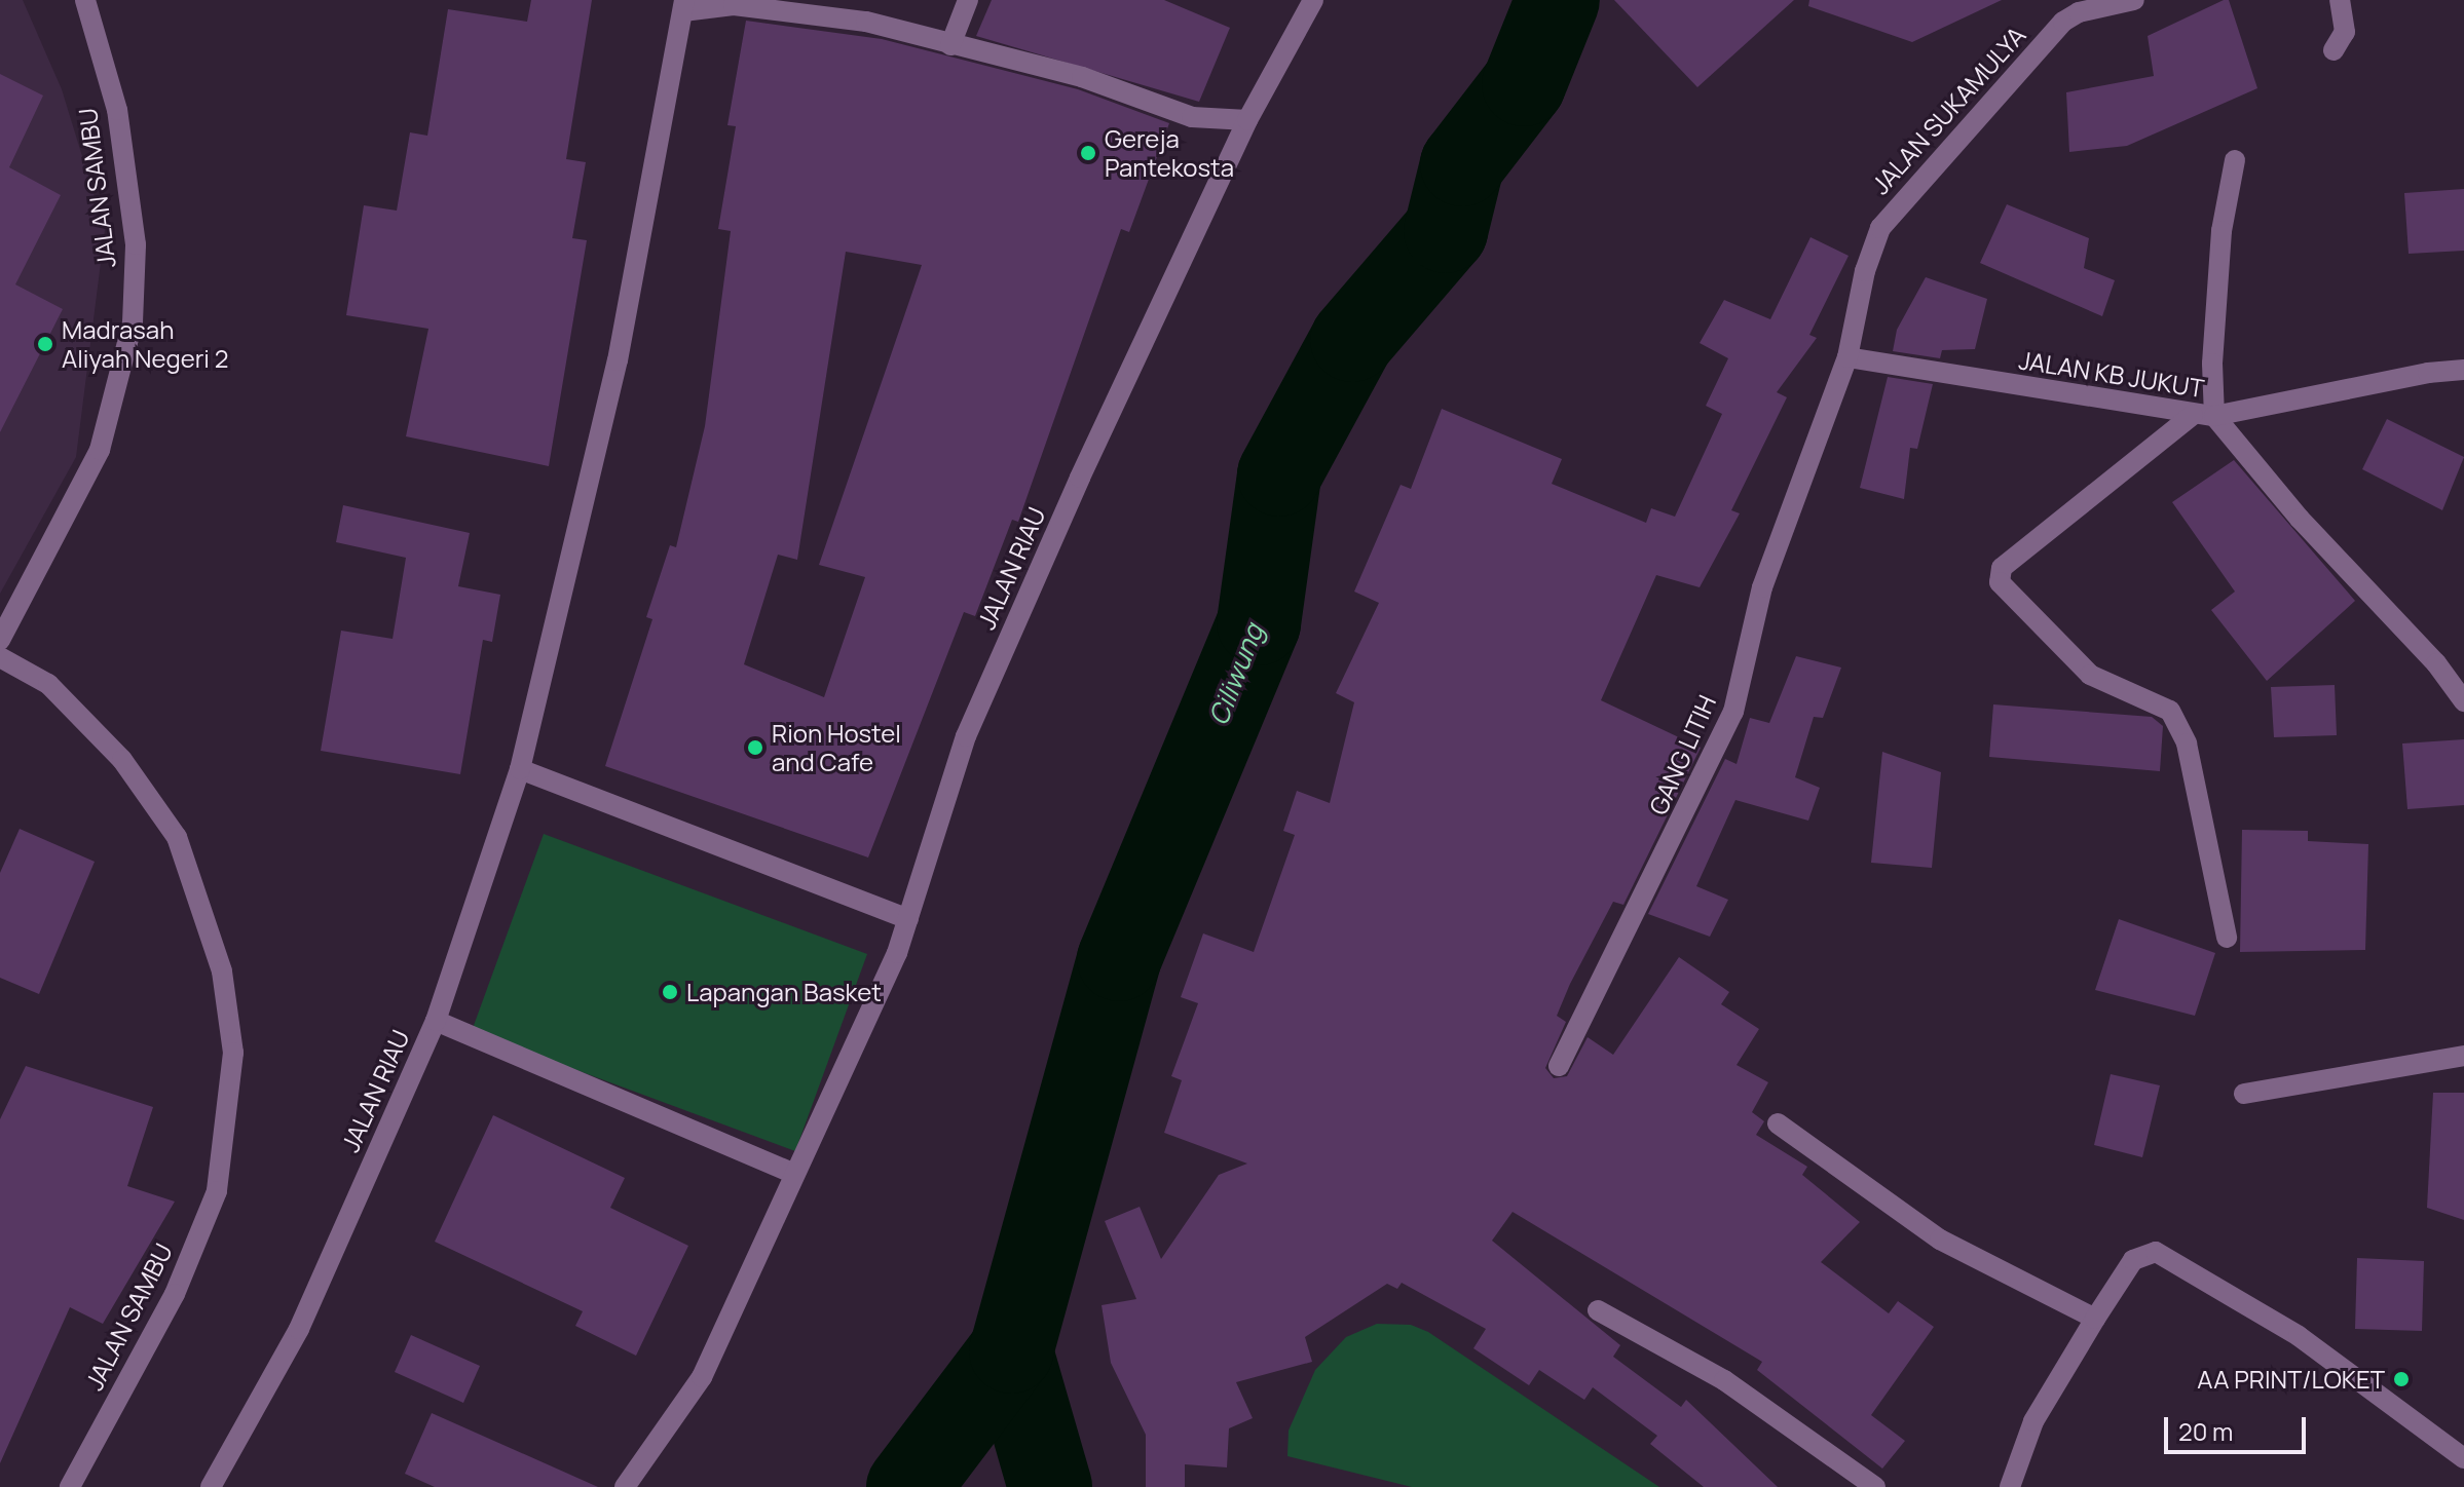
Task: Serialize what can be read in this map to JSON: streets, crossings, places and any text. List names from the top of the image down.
{
  "streets": {
    "street": [
      "JALAN SUKAMULYA",
      "JALAN SAMBU",
      "JALAN KB JUKUT",
      "JALAN RIAU",
      "GANG LITIH"
    ]
  },
  "crossings": [
    ["JALAN SUKAMULYA", "JALAN KB JUKUT"],
    ["JALAN SUKAMULYA", "GANG LITIH"],
    ["JALAN KB JUKUT", "GANG LITIH"]
  ],
  "water": ["Ciliwung"],
  "places": [
    "Gereja Pantekosta",
    "Madrasah Aliyah Negeri 2",
    "Rion Hostel and Cafe",
    "Lapangan Basket",
    "AA PRINT/LOKET"
  ],
  "scale_bar": "20 m"
}
